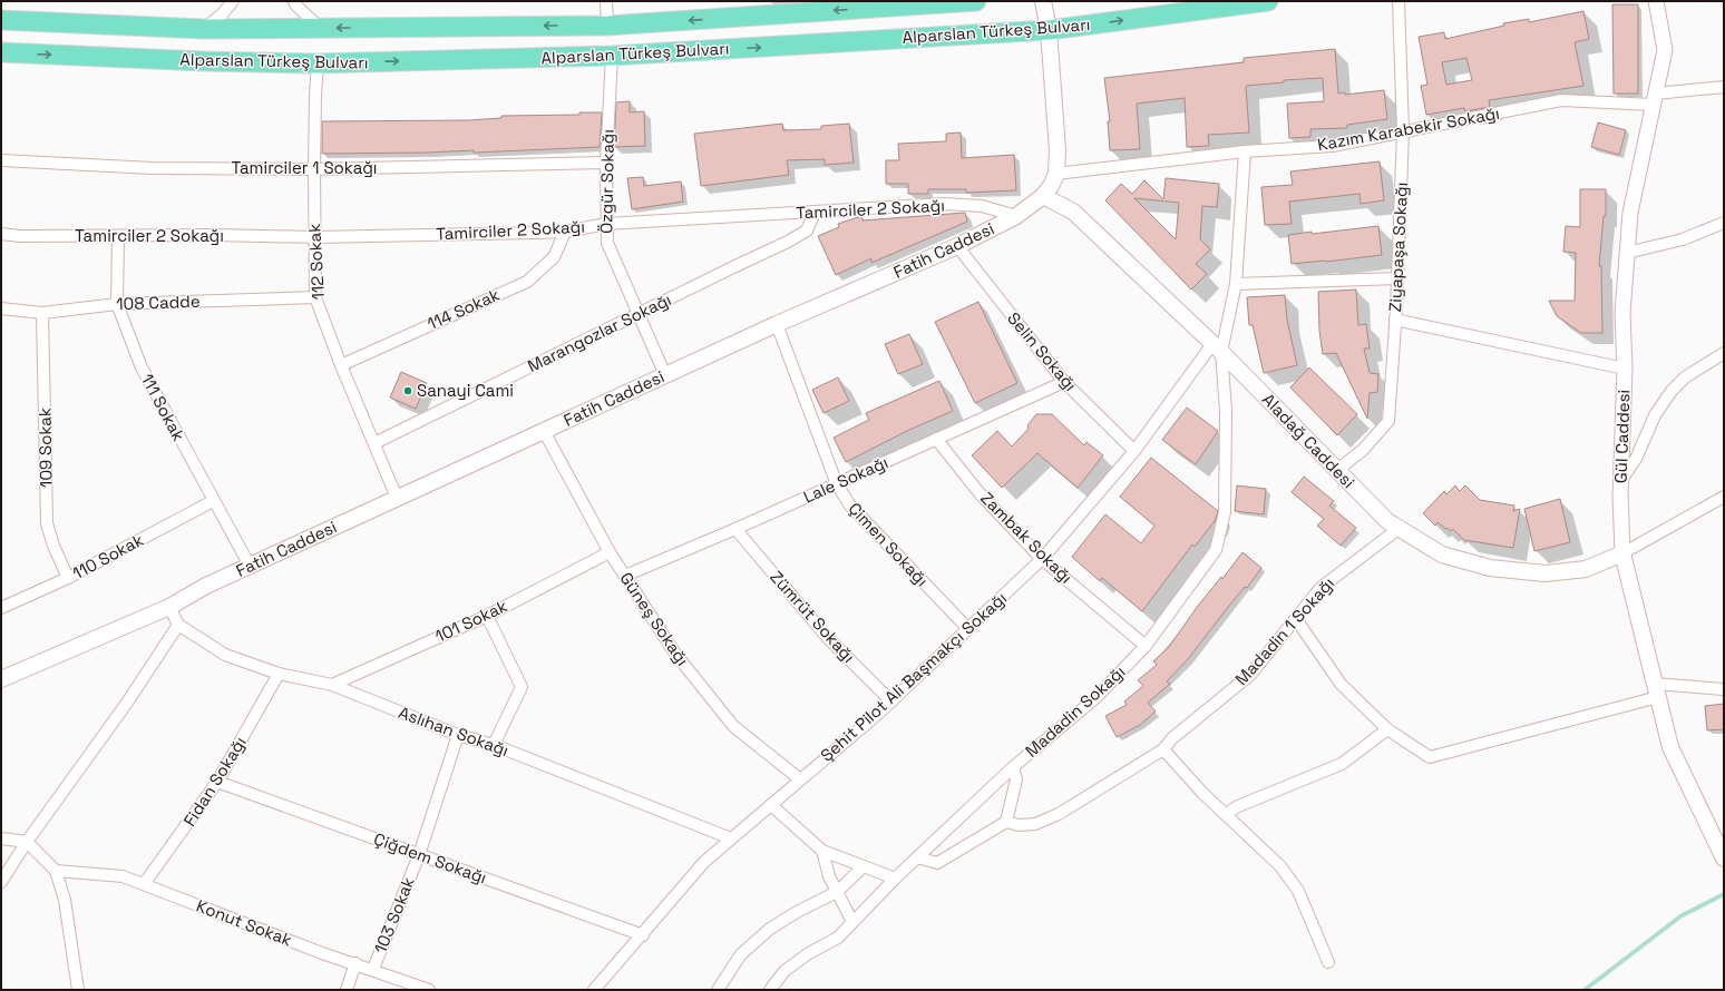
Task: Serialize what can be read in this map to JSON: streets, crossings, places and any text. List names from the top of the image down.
{
  "streets": {
    "highway": ["Alparslan Türkeş Bulvarı"],
    "main road": ["Fatih Caddesi", "Gül Caddesi", "Aladağ Caddesi"],
    "street": [
      "Kazım Karabekir Sokağı",
      "Tamirciler 1 Sokağı",
      "Özgür Sokağı",
      "Tamirciler 2 Sokağı",
      "Ziyapaşa Sokağı",
      "112 Sokak",
      "108 Cadde",
      "114 Sokak",
      "Marangozlar Sokağı",
      "Selin Sokağı",
      "111 Sokak",
      "109 Sokak",
      "Lale Sokağı",
      "Zambak Sokağı",
      "Çimen Sokağı",
      "110 Sokak",
      "Zümrüt Sokağı",
      "Güneş Sokağı",
      "101 Sokak",
      "Madadin 1 Sokağı",
      "Şehit Pilot Ali Başmakçı Sokağı",
      "Madadin Sokağı",
      "Aslıhan Sokağı",
      "Fidan Sokağı",
      "Çiğdem Sokağı",
      "103 Sokak",
      "Konut Sokak"
    ]
  },
  "crossings": [
    ["Alparslan Türkeş Bulvarı", "Özgür Sokağı"],
    ["Alparslan Türkeş Bulvarı", "Fatih Caddesi"],
    ["Alparslan Türkeş Bulvarı", "112 Sokak"],
    ["Kazım Karabekir Sokağı", "Ziyapaşa Sokağı"],
    ["Kazım Karabekir Sokağı", "Fatih Caddesi"],
    ["Kazım Karabekir Sokağı", "Gül Caddesi"],
    ["Kazım Karabekir Sokağı", "Şehit Pilot Ali Başmakçı Sokağı"],
    ["Tamirciler 1 Sokağı", "Özgür Sokağı"],
    ["Tamirciler 1 Sokağı", "112 Sokak"],
    ["Özgür Sokağı", "Tamirciler 2 Sokağı"],
    ["Özgür Sokağı", "Fatih Caddesi"],
    ["Özgür Sokağı", "Marangozlar Sokağı"],
    ["Tamirciler 2 Sokağı", "Fatih Caddesi"],
    ["Tamirciler 2 Sokağı", "112 Sokak"],
    ["Tamirciler 2 Sokağı", "114 Sokak"],
    ["Tamirciler 2 Sokağı", "Marangozlar Sokağı"],
    ["Tamirciler 2 Sokağı", "111 Sokak"],
    ["Ziyapaşa Sokağı", "Aladağ Caddesi"],
    ["Fatih Caddesi", "112 Sokak"],
    ["Fatih Caddesi", "Selin Sokağı"],
    ["Fatih Caddesi", "111 Sokak"],
    ["Fatih Caddesi", "Aladağ Caddesi"],
    ["Fatih Caddesi", "Çimen Sokağı"],
    ["Fatih Caddesi", "Güneş Sokağı"],
    ["112 Sokak", "108 Cadde"],
    ["112 Sokak", "114 Sokak"],
    ["112 Sokak", "Marangozlar Sokağı"],
    ["108 Cadde", "111 Sokak"],
    ["108 Cadde", "109 Sokak"],
    ["Selin Sokağı", "Lale Sokağı"],
    ["Selin Sokağı", "Şehit Pilot Ali Başmakçı Sokağı"],
    ["111 Sokak", "110 Sokak"],
    ["Gül Caddesi", "Aladağ Caddesi"],
    ["Aladağ Caddesi", "Madadin 1 Sokağı"],
    ["Aladağ Caddesi", "Şehit Pilot Ali Başmakçı Sokağı"],
    ["Aladağ Caddesi", "Madadin Sokağı"],
    ["109 Sokak", "110 Sokak"],
    ["Lale Sokağı", "Zambak Sokağı"],
    ["Lale Sokağı", "Çimen Sokağı"],
    ["Lale Sokağı", "Zümrüt Sokağı"],
    ["Lale Sokağı", "Güneş Sokağı"],
    ["Zambak Sokağı", "Şehit Pilot Ali Başmakçı Sokağı"],
    ["Zambak Sokağı", "Madadin Sokağı"],
    ["Çimen Sokağı", "Şehit Pilot Ali Başmakçı Sokağı"],
    ["Zümrüt Sokağı", "Şehit Pilot Ali Başmakçı Sokağı"],
    ["Güneş Sokağı", "101 Sokak"],
    ["Güneş Sokağı", "Şehit Pilot Ali Başmakçı Sokağı"],
    ["101 Sokak", "Aslıhan Sokağı"],
    ["Şehit Pilot Ali Başmakçı Sokağı", "Madadin Sokağı"],
    ["Şehit Pilot Ali Başmakçı Sokağı", "Aslıhan Sokağı"],
    ["Şehit Pilot Ali Başmakçı Sokağı", "Çiğdem Sokağı"],
    ["Aslıhan Sokağı", "Fidan Sokağı"],
    ["Aslıhan Sokağı", "103 Sokak"],
    ["Fidan Sokağı", "Çiğdem Sokağı"],
    ["Fidan Sokağı", "Konut Sokak"],
    ["Çiğdem Sokağı", "103 Sokak"],
    ["103 Sokak", "Konut Sokak"]
  ],
  "places": ["Sanayi Cami"]
}
